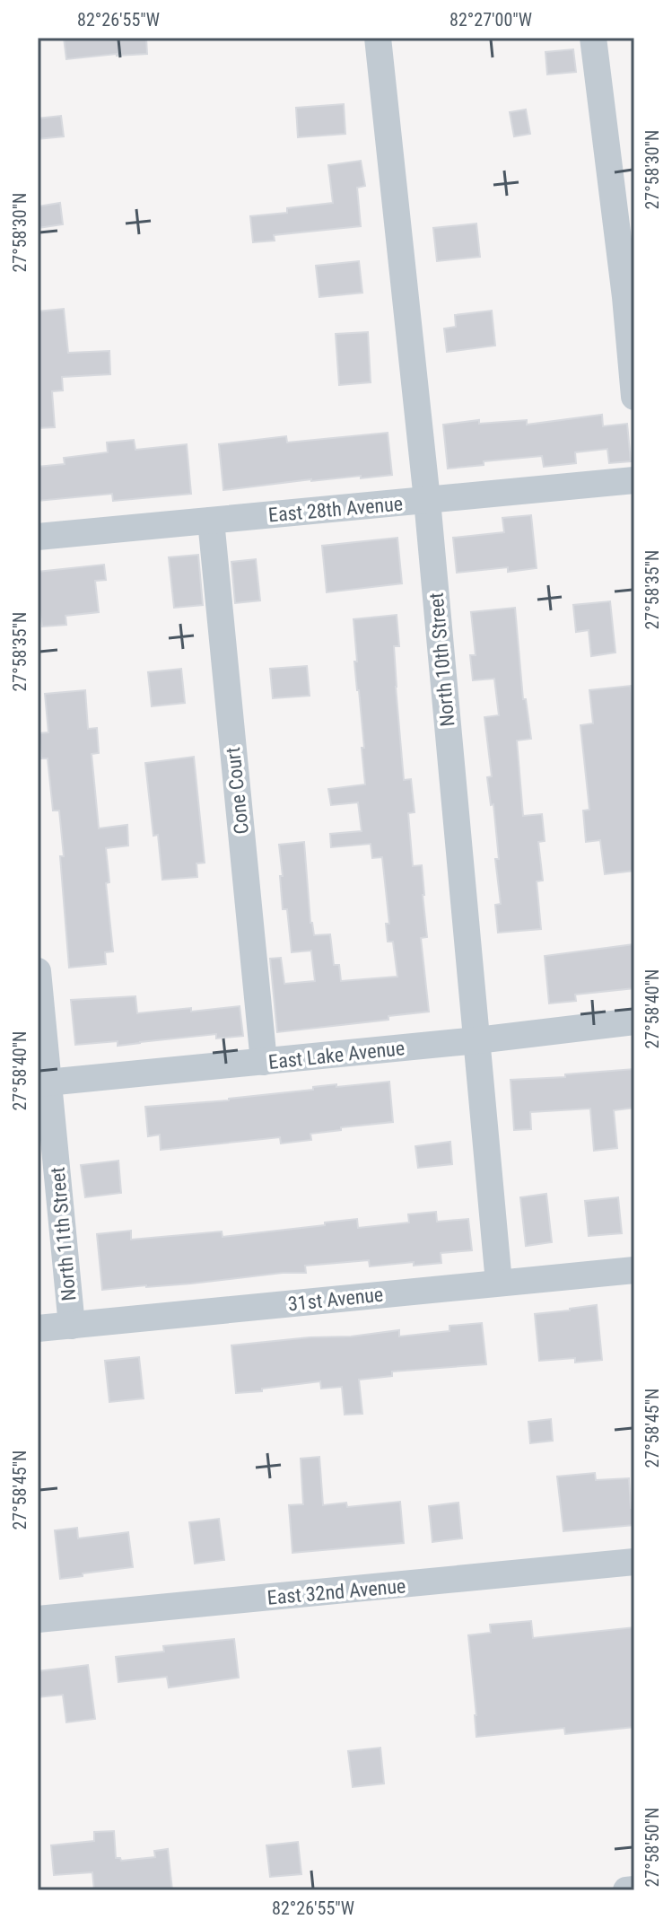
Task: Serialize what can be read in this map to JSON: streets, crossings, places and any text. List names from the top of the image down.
{
  "streets": {
    "street": [
      "East 28th Avenue",
      "North 10th Street",
      "Cone Court",
      "East Lake Avenue",
      "North 11th Street",
      "31st Avenue",
      "East 32nd Avenue"
    ]
  },
  "crossings": [
    ["East 28th Avenue", "North 10th Street"],
    ["East 28th Avenue", "Cone Court"],
    ["North 10th Street", "East Lake Avenue"],
    ["North 10th Street", "31st Avenue"],
    ["Cone Court", "East Lake Avenue"],
    ["East Lake Avenue", "North 11th Street"],
    ["North 11th Street", "31st Avenue"]
  ],
  "coordinates": [
    "82°26'55\"W",
    "82°27'00\"W",
    "27°58'30\"N",
    "27°58'35\"N",
    "27°58'40\"N",
    "27°58'45\"N",
    "27°58'50\"N"
  ]
}
